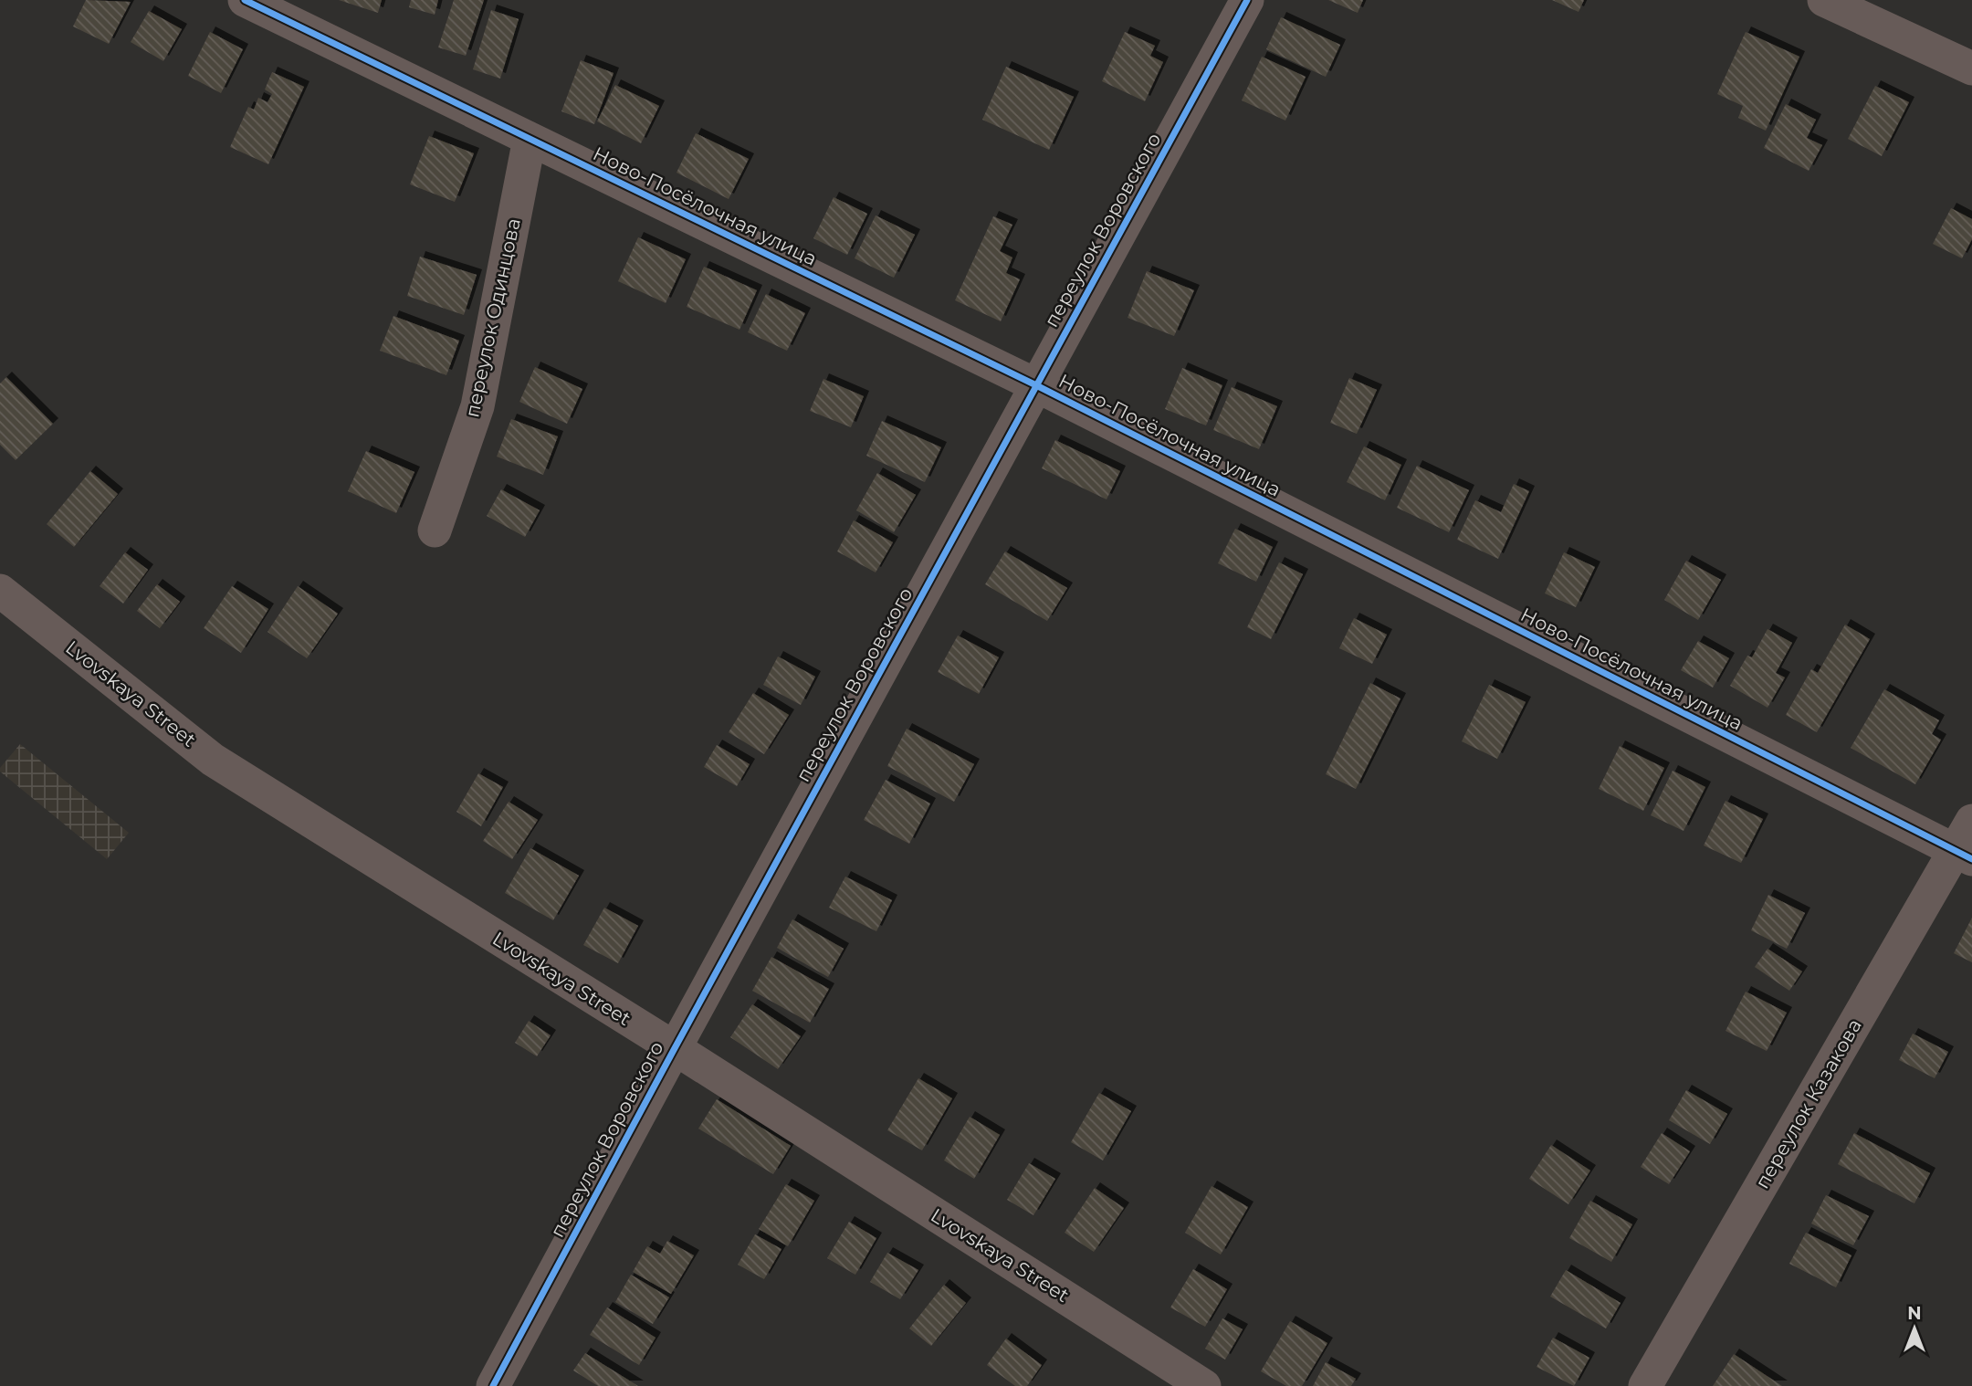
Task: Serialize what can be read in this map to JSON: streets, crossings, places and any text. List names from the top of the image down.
{
  "streets": {
    "street": [
      "Ново-Посёлочная улица",
      "переулок Воровского",
      "переулок Одинцова",
      "Lvovskaya Street",
      "переулок Казакова"
    ]
  },
  "crossings": [
    ["Ново-Посёлочная улица", "переулок Воровского"],
    ["Ново-Посёлочная улица", "переулок Одинцова"],
    ["Ново-Посёлочная улица", "переулок Казакова"],
    ["переулок Воровского", "Lvovskaya Street"]
  ],
  "north": "top"
}
